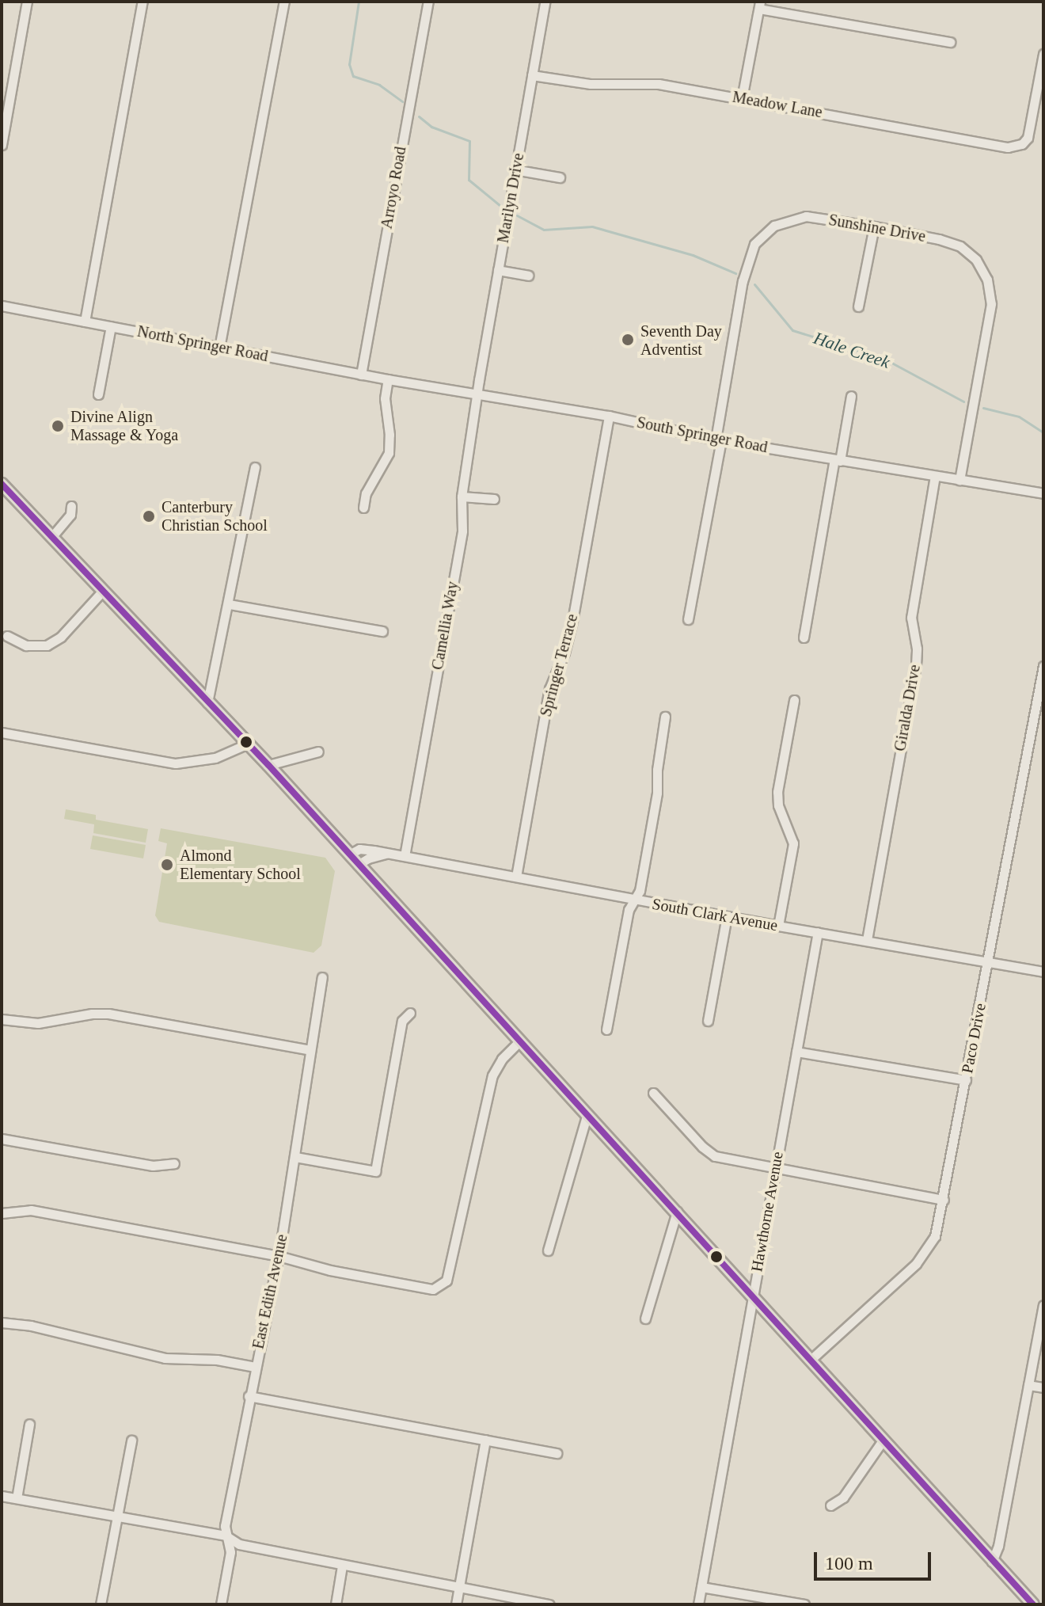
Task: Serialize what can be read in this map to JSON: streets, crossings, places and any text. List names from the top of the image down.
{
  "streets": {
    "street": [
      "Meadow Lane",
      "Arroyo Road",
      "Marilyn Drive",
      "Sunshine Drive",
      "North Springer Road",
      "South Springer Road",
      "Camellia Way",
      "Springer Terrace",
      "Giralda Drive",
      "South Clark Avenue",
      "Paco Drive",
      "Hawthorne Avenue",
      "East Edith Avenue"
    ]
  },
  "crossings": [
    ["Meadow Lane", "Marilyn Drive"],
    ["Arroyo Road", "North Springer Road"],
    ["Arroyo Road", "South Springer Road"],
    ["Marilyn Drive", "South Springer Road"],
    ["Marilyn Drive", "Camellia Way"],
    ["Sunshine Drive", "South Springer Road"],
    ["North Springer Road", "South Springer Road"],
    ["South Springer Road", "Camellia Way"],
    ["South Springer Road", "Springer Terrace"],
    ["South Springer Road", "Giralda Drive"],
    ["Camellia Way", "South Clark Avenue"],
    ["Springer Terrace", "South Clark Avenue"],
    ["Giralda Drive", "South Clark Avenue"],
    ["South Clark Avenue", "Paco Drive"],
    ["South Clark Avenue", "Hawthorne Avenue"]
  ],
  "water": ["Hale Creek"],
  "places": [
    "Seventh Day Adventist",
    "Divine Align Massage & Yoga",
    "Canterbury Christian School",
    "Almond Elementary School"
  ],
  "scale_bar": "100 m"
}
